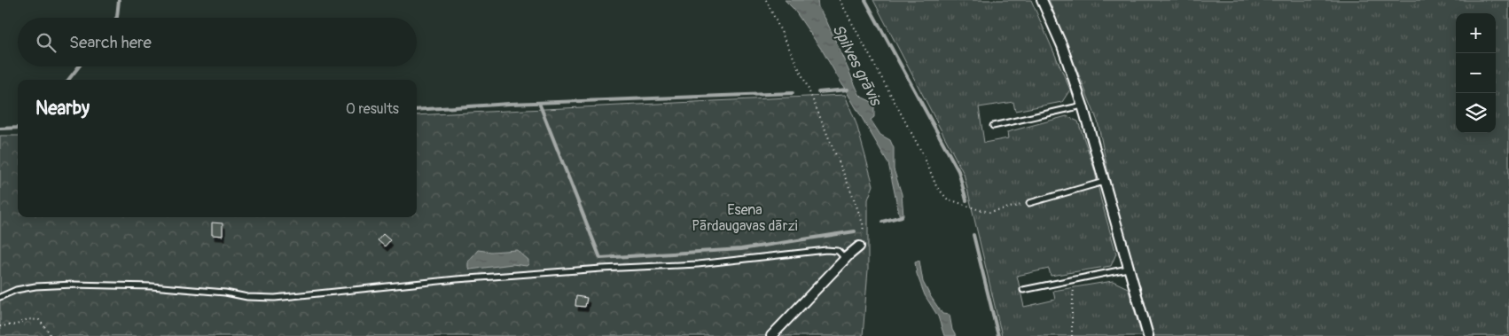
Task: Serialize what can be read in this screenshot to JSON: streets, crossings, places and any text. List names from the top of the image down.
{
  "water": ["Spilves grāvis"],
  "parks": ["Esena Pārdaugavas dārzi"],
  "page": {
    "map_buttons": ["+", "−"],
    "search": "Search here",
    "heading": ["Nearby", "0 results"]
  }
}
